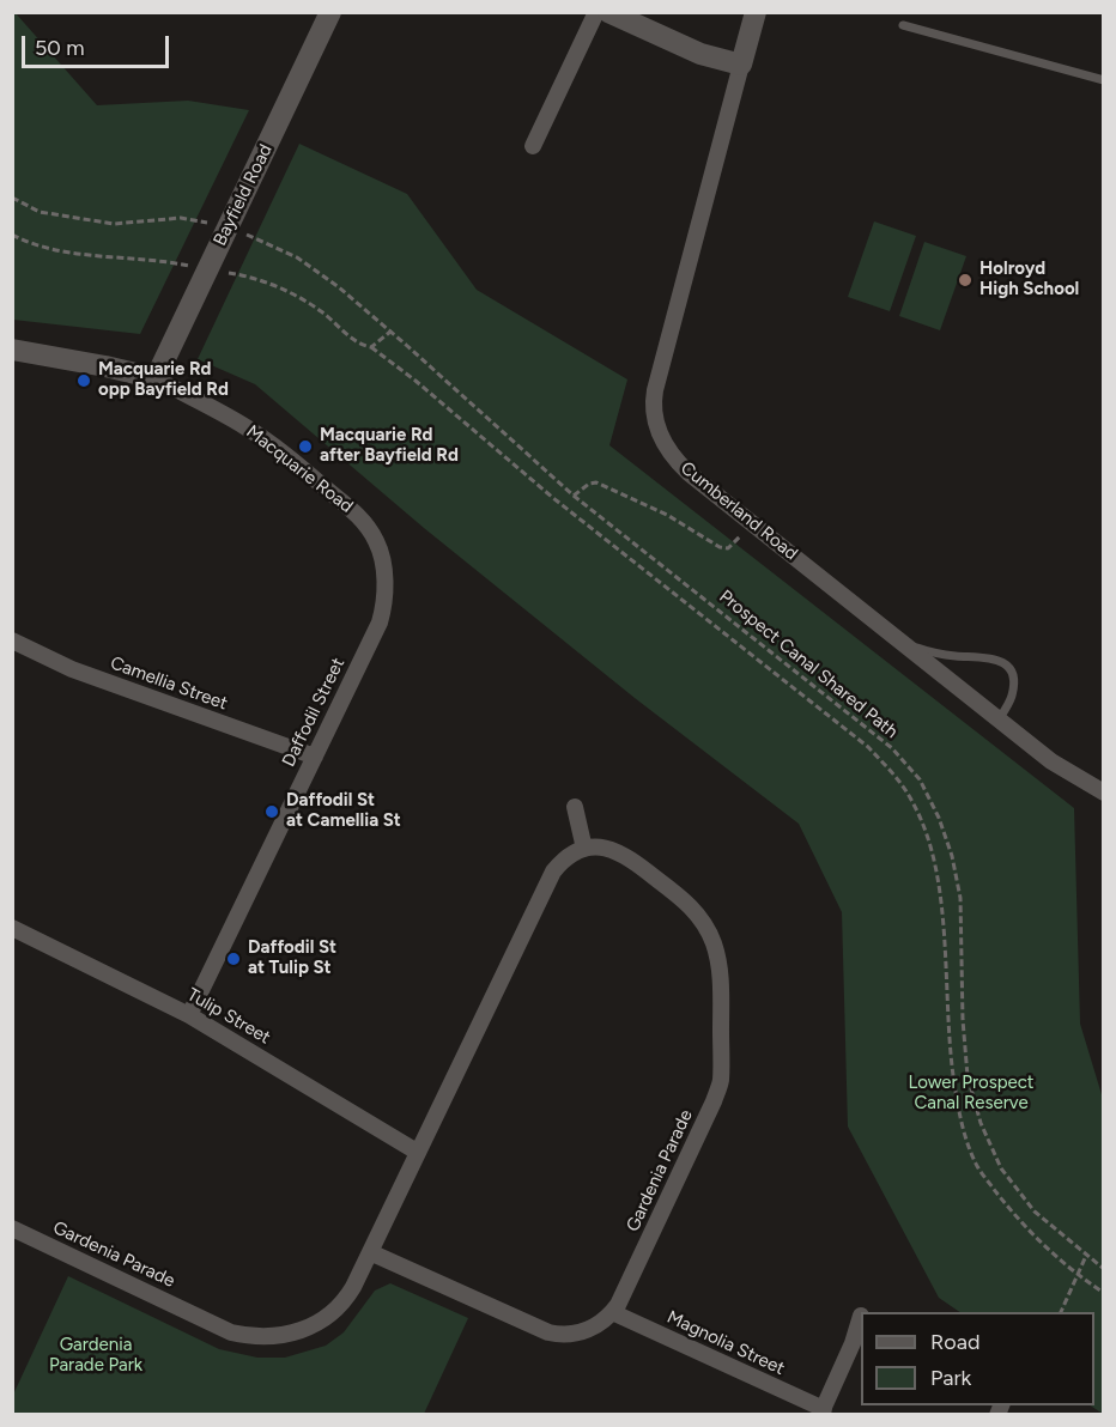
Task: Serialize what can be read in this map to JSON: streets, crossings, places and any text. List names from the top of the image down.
{
  "streets": {
    "street": [
      "Bayfield Road",
      "Macquarie Road",
      "Cumberland Road",
      "Camellia Street",
      "Daffodil Street",
      "Tulip Street",
      "Gardenia Parade",
      "Magnolia Street"
    ],
    "path": ["Prospect Canal Shared Path"]
  },
  "crossings": [
    ["Bayfield Road", "Macquarie Road"],
    ["Macquarie Road", "Daffodil Street"],
    ["Camellia Street", "Daffodil Street"],
    ["Daffodil Street", "Tulip Street"],
    ["Tulip Street", "Gardenia Parade"],
    ["Gardenia Parade", "Magnolia Street"]
  ],
  "parks": ["Lower Prospect Canal Reserve", "Gardenia Parade Park"],
  "places": [
    "Holroyd High School",
    "Macquarie Rd opp Bayfield Rd",
    "Macquarie Rd after Bayfield Rd",
    "Daffodil St at Camellia St",
    "Daffodil St at Tulip St"
  ],
  "legend": ["Road", "Park"],
  "scale_bar": "50 m"
}
